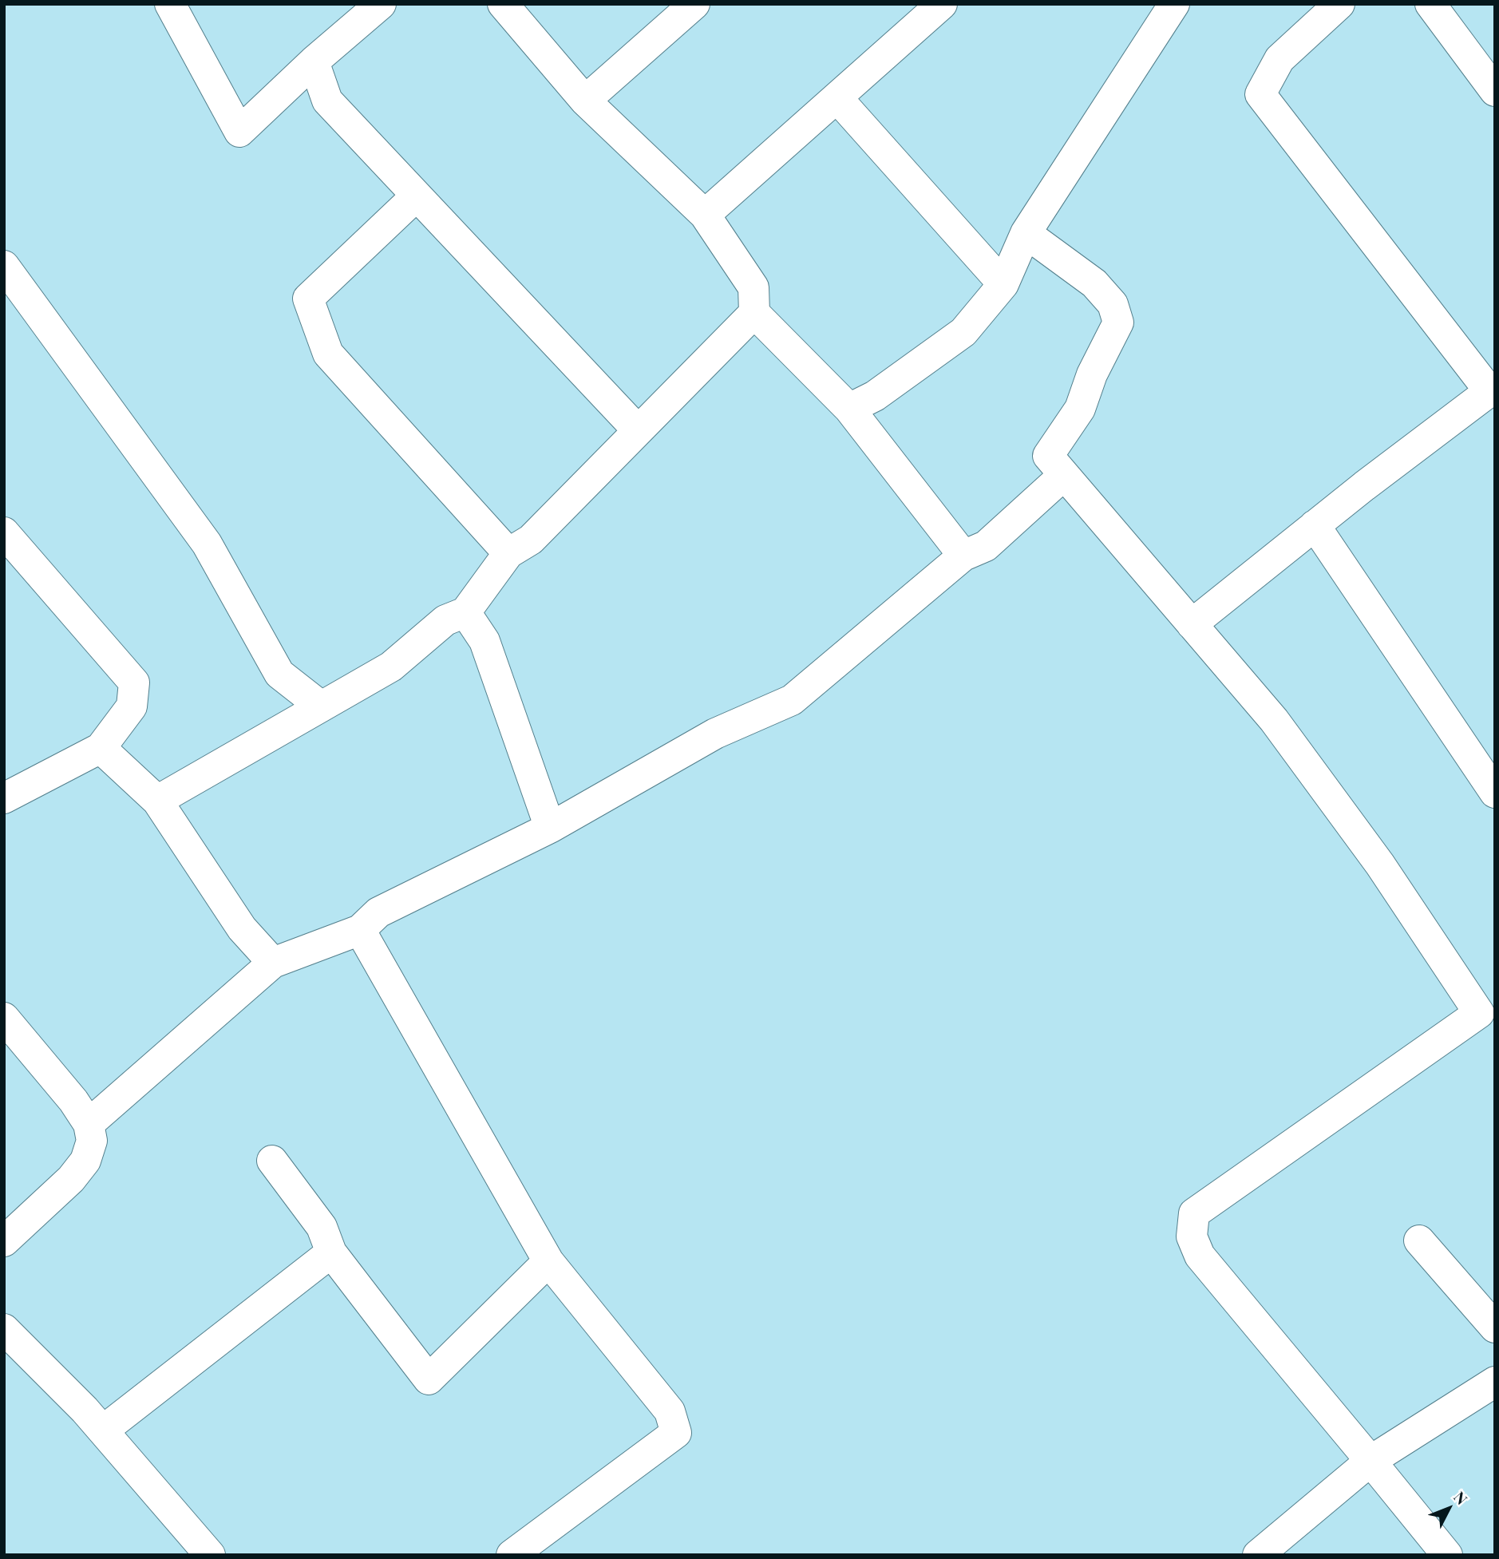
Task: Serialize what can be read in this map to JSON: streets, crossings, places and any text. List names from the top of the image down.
{
  "north": "top right"
}
